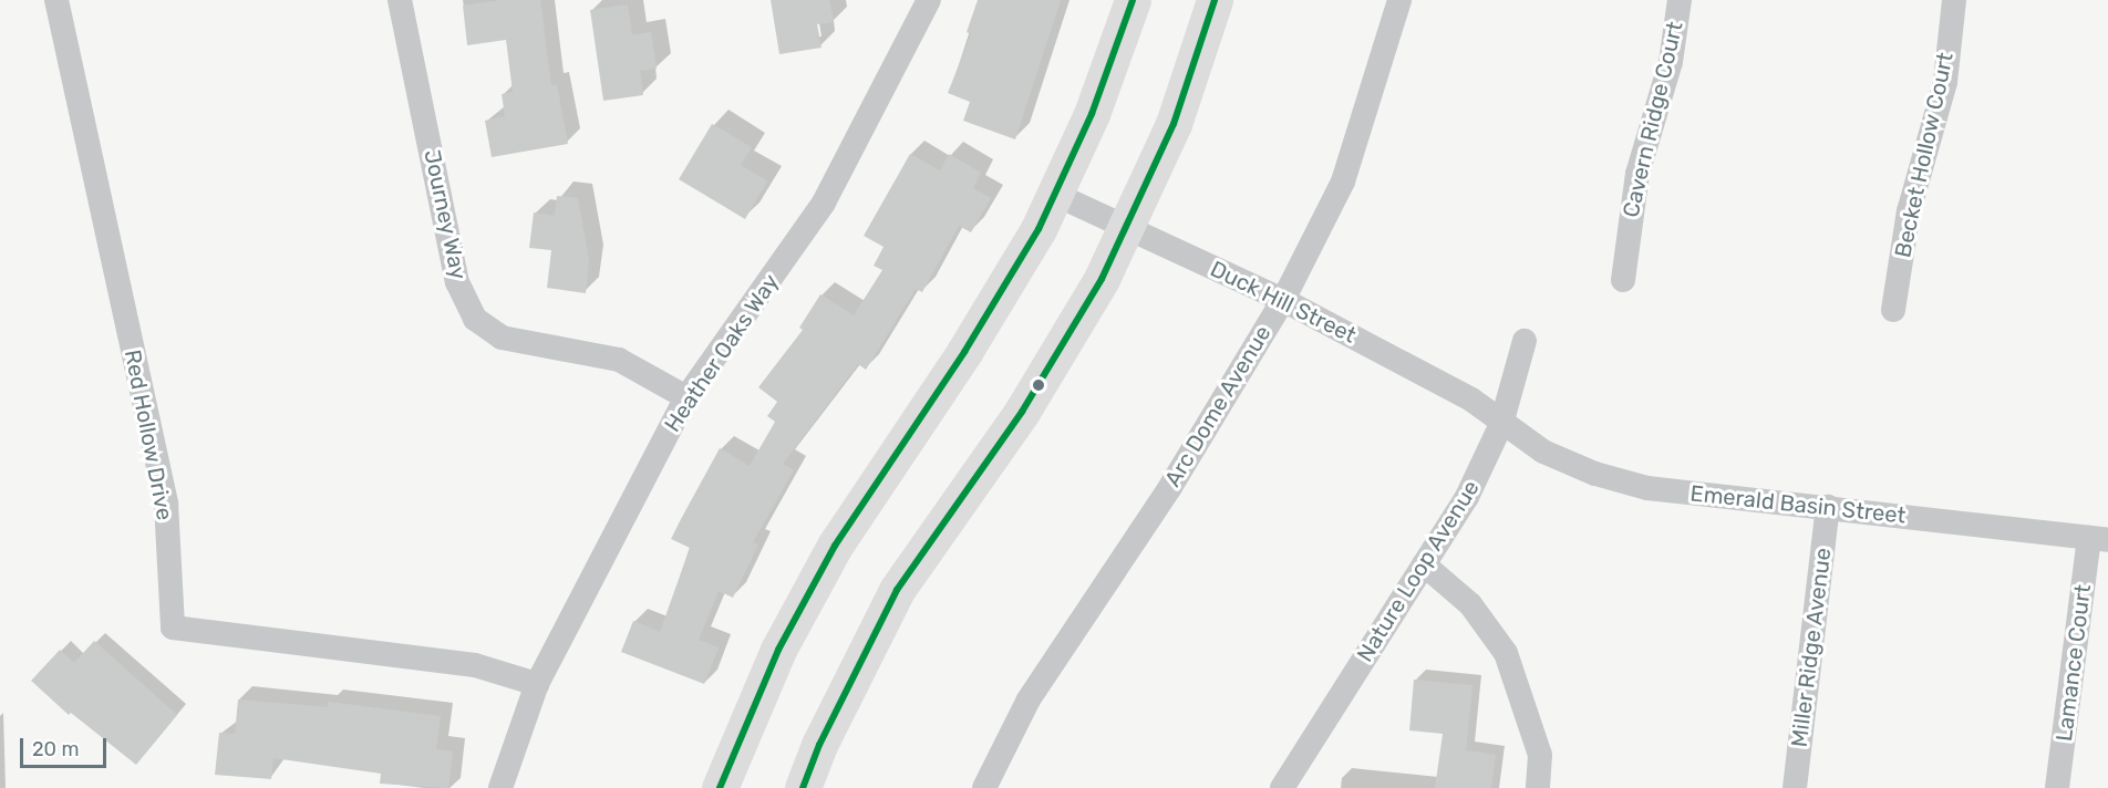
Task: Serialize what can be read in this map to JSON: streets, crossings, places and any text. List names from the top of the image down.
{
  "streets": {
    "street": [
      "Cavern Ridge Court",
      "Becket Hollow Court",
      "Journey Way",
      "Duck Hill Street",
      "Heather Oaks Way",
      "Arc Dome Avenue",
      "Red Hollow Drive",
      "Emerald Basin Street",
      "Nature Loop Avenue",
      "Miller Ridge Avenue",
      "Lamance Court"
    ]
  },
  "crossings": [
    ["Journey Way", "Heather Oaks Way"],
    ["Duck Hill Street", "Arc Dome Avenue"],
    ["Duck Hill Street", "Emerald Basin Street"],
    ["Duck Hill Street", "Nature Loop Avenue"],
    ["Heather Oaks Way", "Red Hollow Drive"],
    ["Emerald Basin Street", "Nature Loop Avenue"],
    ["Emerald Basin Street", "Miller Ridge Avenue"],
    ["Emerald Basin Street", "Lamance Court"]
  ],
  "scale_bar": "20 m"
}
